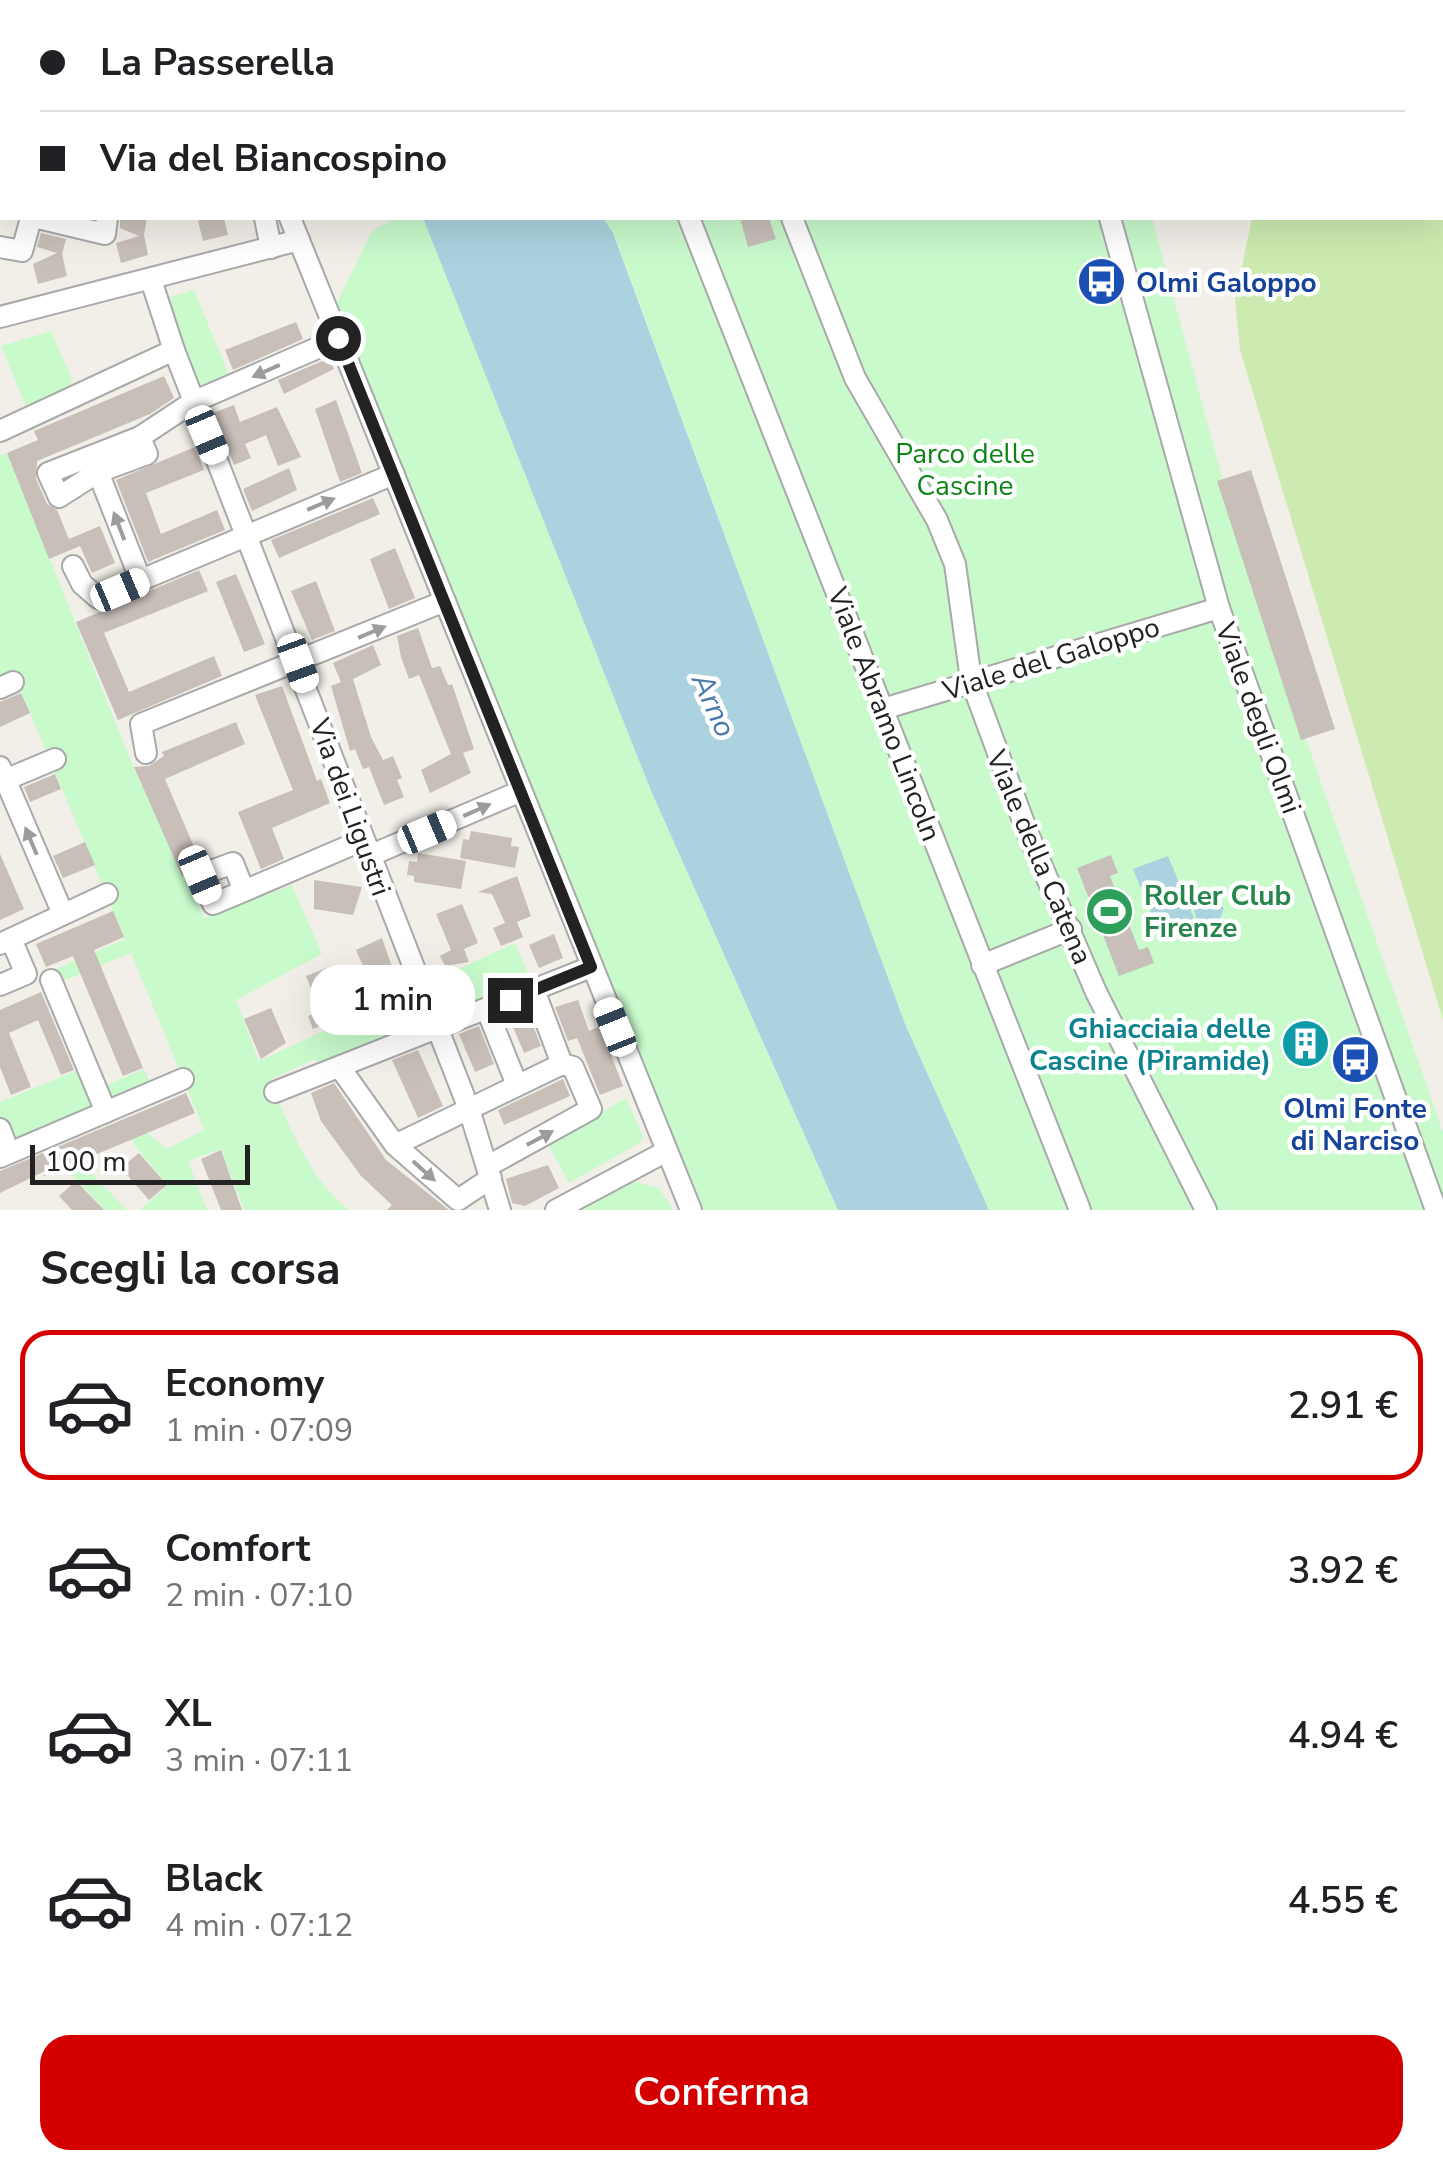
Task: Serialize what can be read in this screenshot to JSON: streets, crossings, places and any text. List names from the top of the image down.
{
  "streets": {
    "street": [
      "Viale del Galoppo",
      "Viale Abramo Lincoln",
      "Viale degli Olmi",
      "Via dei Ligustri",
      "Viale della Catena"
    ]
  },
  "crossings": [
    ["Viale del Galoppo", "Viale Abramo Lincoln"],
    ["Viale del Galoppo", "Viale degli Olmi"],
    ["Viale del Galoppo", "Viale della Catena"]
  ],
  "water": ["Arno"],
  "parks": ["Parco delle Cascine"],
  "places": {
    "bus stop": ["Olmi Galoppo", "Olmi Fonte di Narciso"],
    "sports": ["Roller Club Firenze"],
    "building": ["Ghiacciaia delle Cascine (Piramide)"]
  },
  "scale_bar": "100 m",
  "page": {
    "banner": ["La Passerella", "Via del Biancospino"],
    "bubble": "1 min",
    "scale": "100 m",
    "heading": "Scegli la corsa",
    "list": [
      {
        "name": "Economy",
        "note": "1 min · 07:09",
        "value": "2.91 €"
      },
      {
        "name": "Comfort",
        "note": "2 min · 07:10",
        "value": "3.92 €"
      },
      {
        "name": "XL",
        "note": "3 min · 07:11",
        "value": "4.94 €"
      },
      {
        "name": "Black",
        "note": "4 min · 07:12",
        "value": "4.55 €"
      }
    ],
    "buttons": "Conferma"
  }
}
